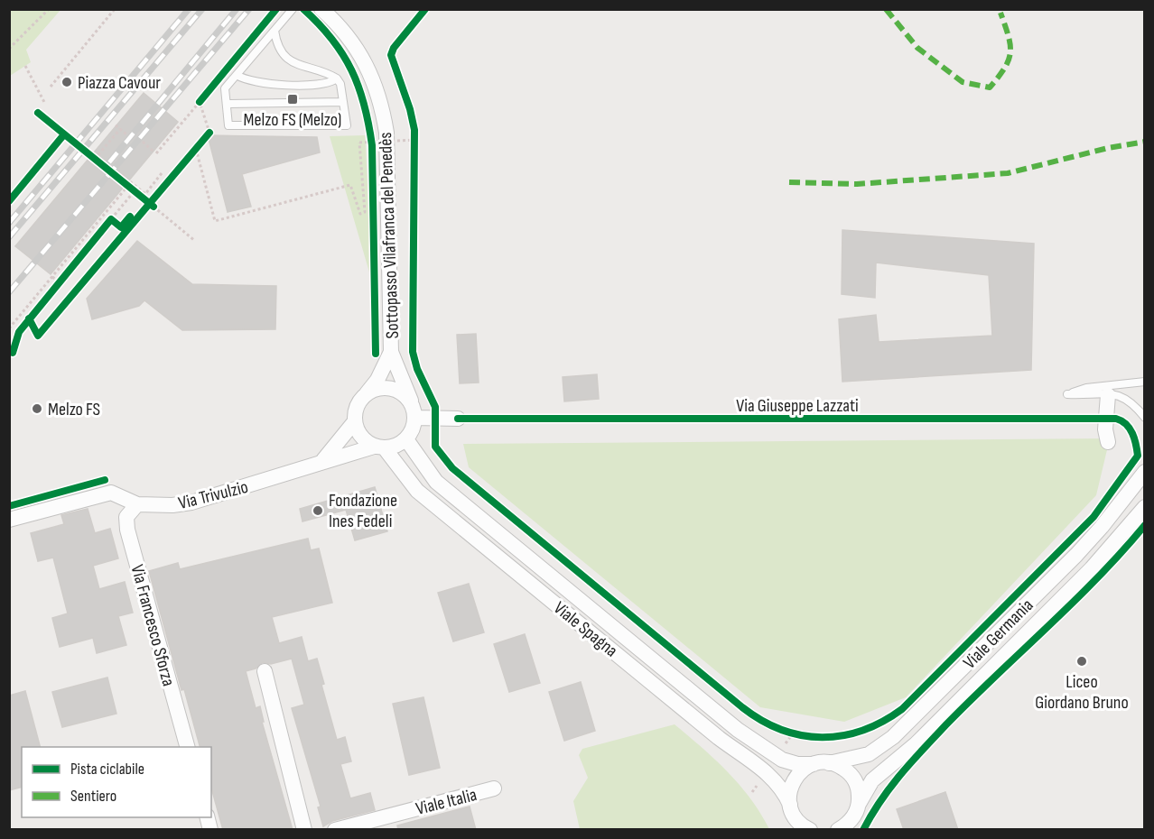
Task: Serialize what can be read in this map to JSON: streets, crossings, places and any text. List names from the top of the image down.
{
  "streets": {
    "street": [
      "Sottopasso Vilafranca del Penedès",
      "Via Trivulzio",
      "Via Francesco Sforza",
      "Viale Spagna",
      "Viale Germania",
      "Viale Italia"
    ],
    "cycle path": ["Via Giuseppe Lazzati"]
  },
  "crossings": [
    ["Sottopasso Vilafranca del Penedès", "Via Trivulzio"],
    ["Sottopasso Vilafranca del Penedès", "Viale Spagna"],
    ["Via Trivulzio", "Via Francesco Sforza"],
    ["Via Trivulzio", "Viale Spagna"],
    ["Viale Spagna", "Viale Germania"]
  ],
  "places": {
    "other": [
      "Piazza Cavour",
      "Melzo FS",
      "Fondazione Ines Fedeli",
      "Liceo Giordano Bruno"
    ],
    "transit": ["Melzo FS (Melzo)"]
  },
  "legend": ["Pista ciclabile", "Sentiero"]
}
